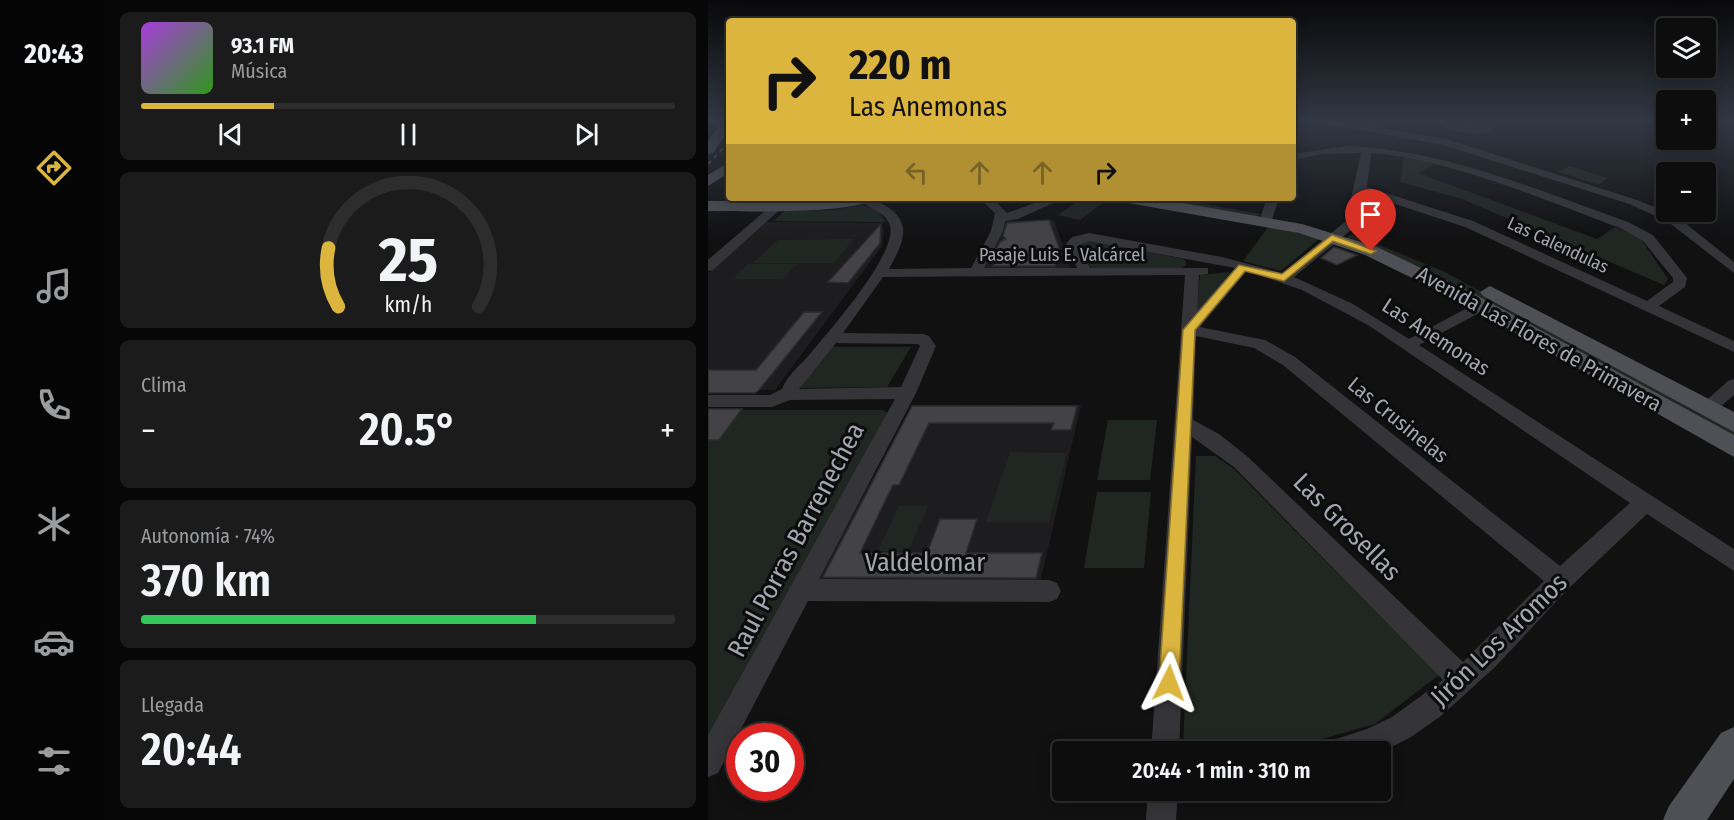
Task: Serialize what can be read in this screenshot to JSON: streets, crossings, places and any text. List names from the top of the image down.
{
  "streets": {
    "main road": ["Avenida Las Flores de Primavera"],
    "street": [
      "Las Calendulas",
      "Pasaje Luis E. Valcárcel",
      "Las Anemonas",
      "Las Crusinelas",
      "Las Grosellas",
      "Raul Porras Barrenechea",
      "Valdelomar",
      "Jirón Los Aromos"
    ]
  },
  "crossings": [
    ["Pasaje Luis E. Valcárcel", "Las Anemonas"],
    ["Las Anemonas", "Jirón Los Aromos"],
    ["Las Crusinelas", "Jirón Los Aromos"],
    ["Las Grosellas", "Jirón Los Aromos"],
    ["Raul Porras Barrenechea", "Valdelomar"]
  ],
  "page": {
    "tabs": "20:43",
    "map_buttons": ["+", "−"],
    "turn": ["220 m", "Las Anemonas"],
    "song": ["93.1 FM", "Música"],
    "tile": [
      "Clima",
      ["Autonomía · 74%", "370 km"],
      ["Llegada", "20:44"]
    ],
    "heat": ["−", "20.5°", "+"],
    "limit": "30",
    "trip": "20:44 · 1 min · 310 m",
    "gauge": ["25", "km/h"]
  }
}
